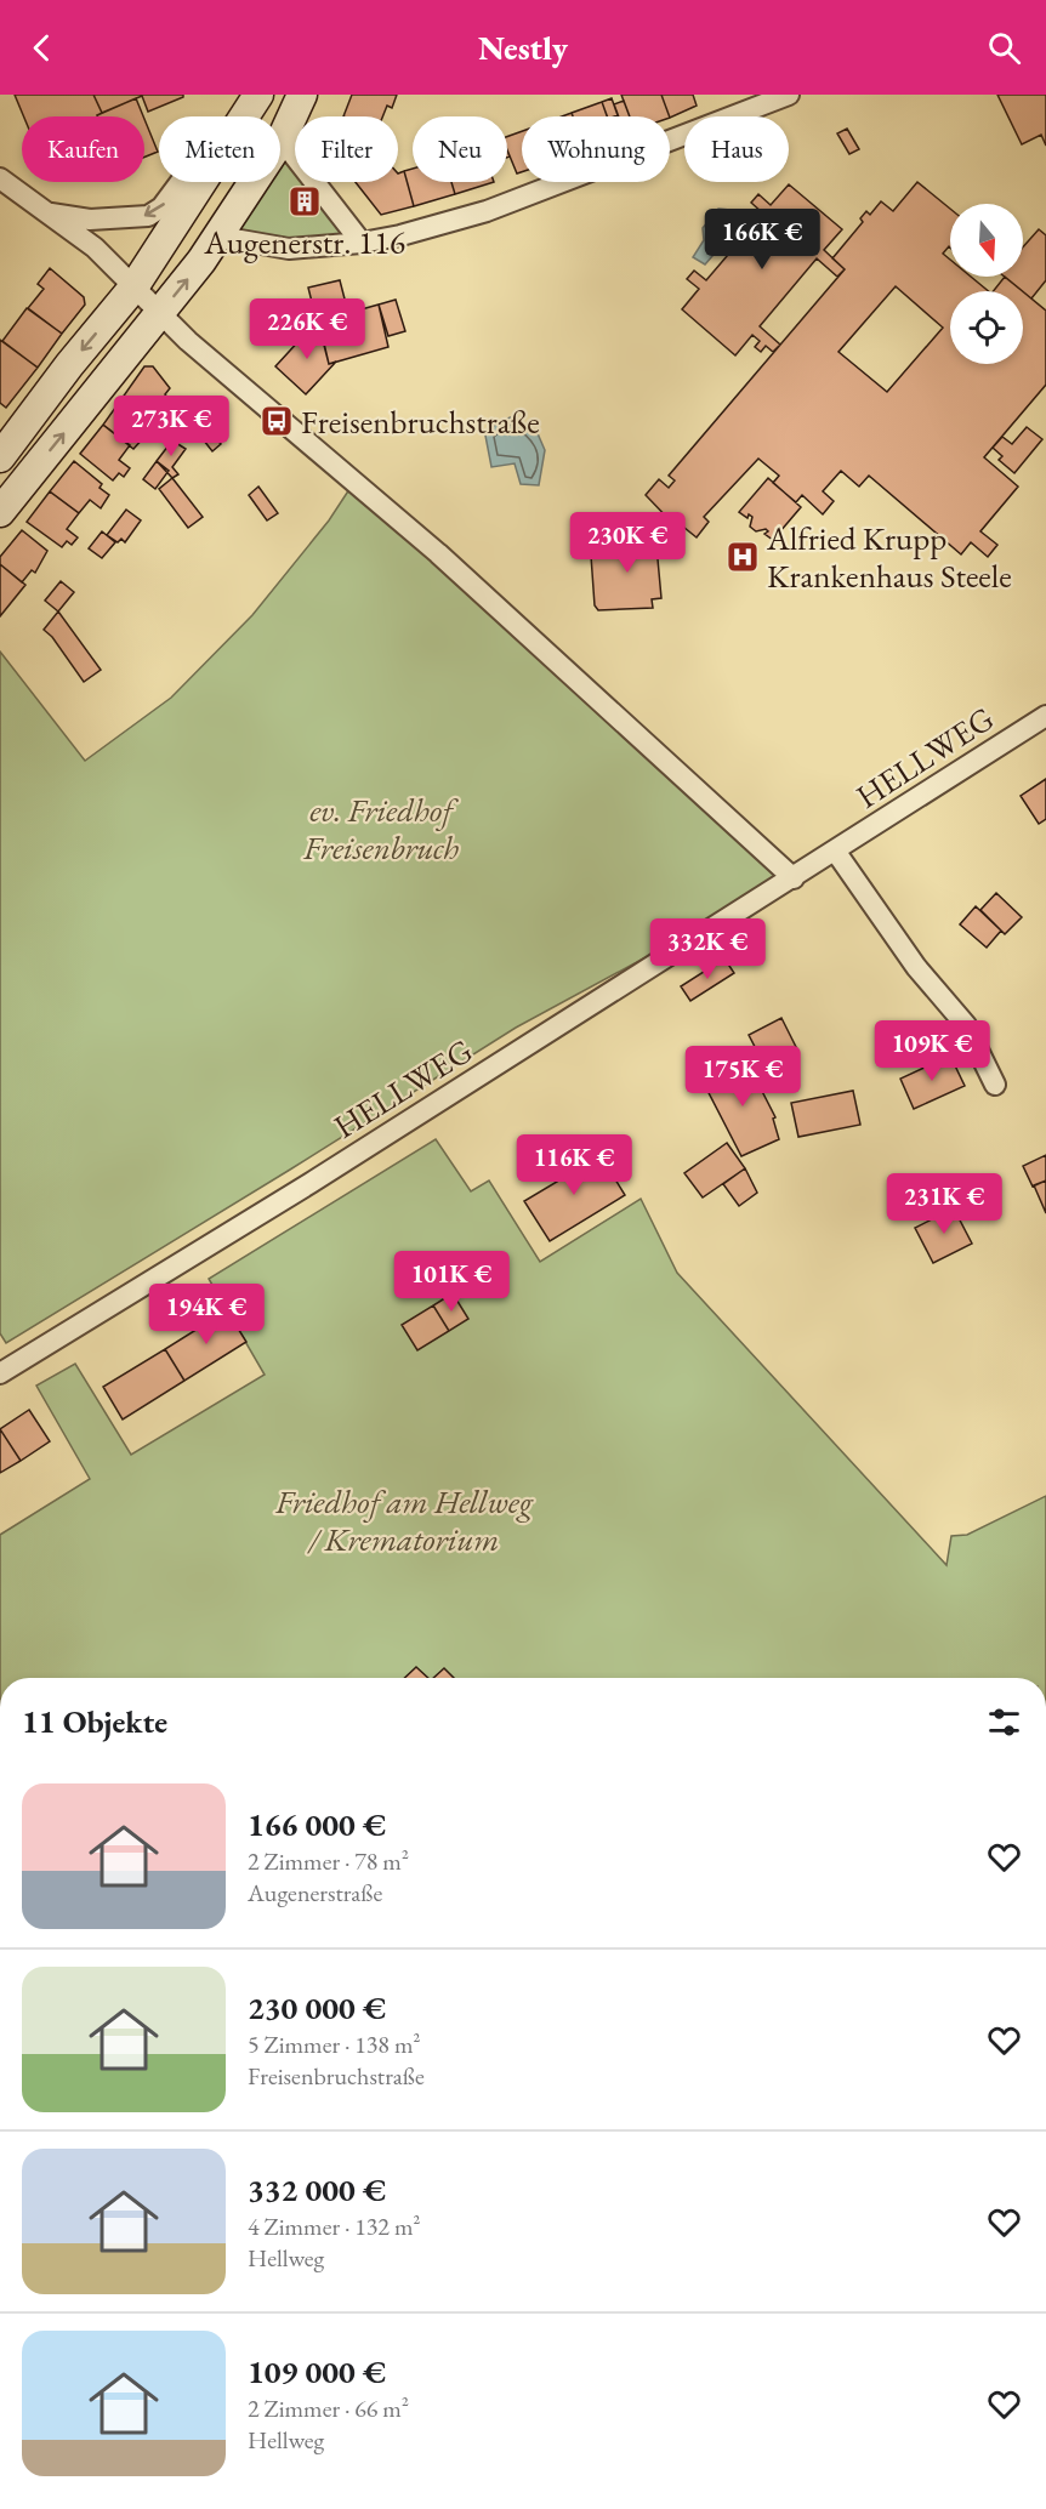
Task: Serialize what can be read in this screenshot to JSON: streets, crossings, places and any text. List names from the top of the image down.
{
  "streets": {
    "street": ["HELLWEG"]
  },
  "parks": ["ev. Friedhof Freisenbruch", "Friedhof am Hellweg / Krematorium"],
  "places": {
    "building": ["Augenerstr. 116"],
    "bus stop": ["Freisenbruchstraße"],
    "hospital": ["Alfried Krupp Krankenhaus Steele"]
  },
  "north": "bottom",
  "page": {
    "header": "Nestly",
    "chip": [
      "Kaufen",
      "Mieten",
      "Filter",
      "Neu",
      "Wohnung",
      "Haus"
    ],
    "price": [
      "166K €",
      "226K €",
      "273K €",
      "230K €",
      "332K €",
      "109K €",
      "175K €",
      "116K €",
      "231K €",
      "101K €",
      "194K €"
    ],
    "heading": "11 Objekte",
    "list": [
      {
        "name": "166 000 €",
        "note": "2 Zimmer · 78 m² · Augenerstraße"
      },
      {
        "name": "230 000 €",
        "note": "5 Zimmer · 138 m² · Freisenbruchstraße"
      },
      {
        "name": "332 000 €",
        "note": "4 Zimmer · 132 m² · Hellweg"
      },
      {
        "name": "109 000 €",
        "note": "2 Zimmer · 66 m² · Hellweg"
      }
    ]
  }
}
